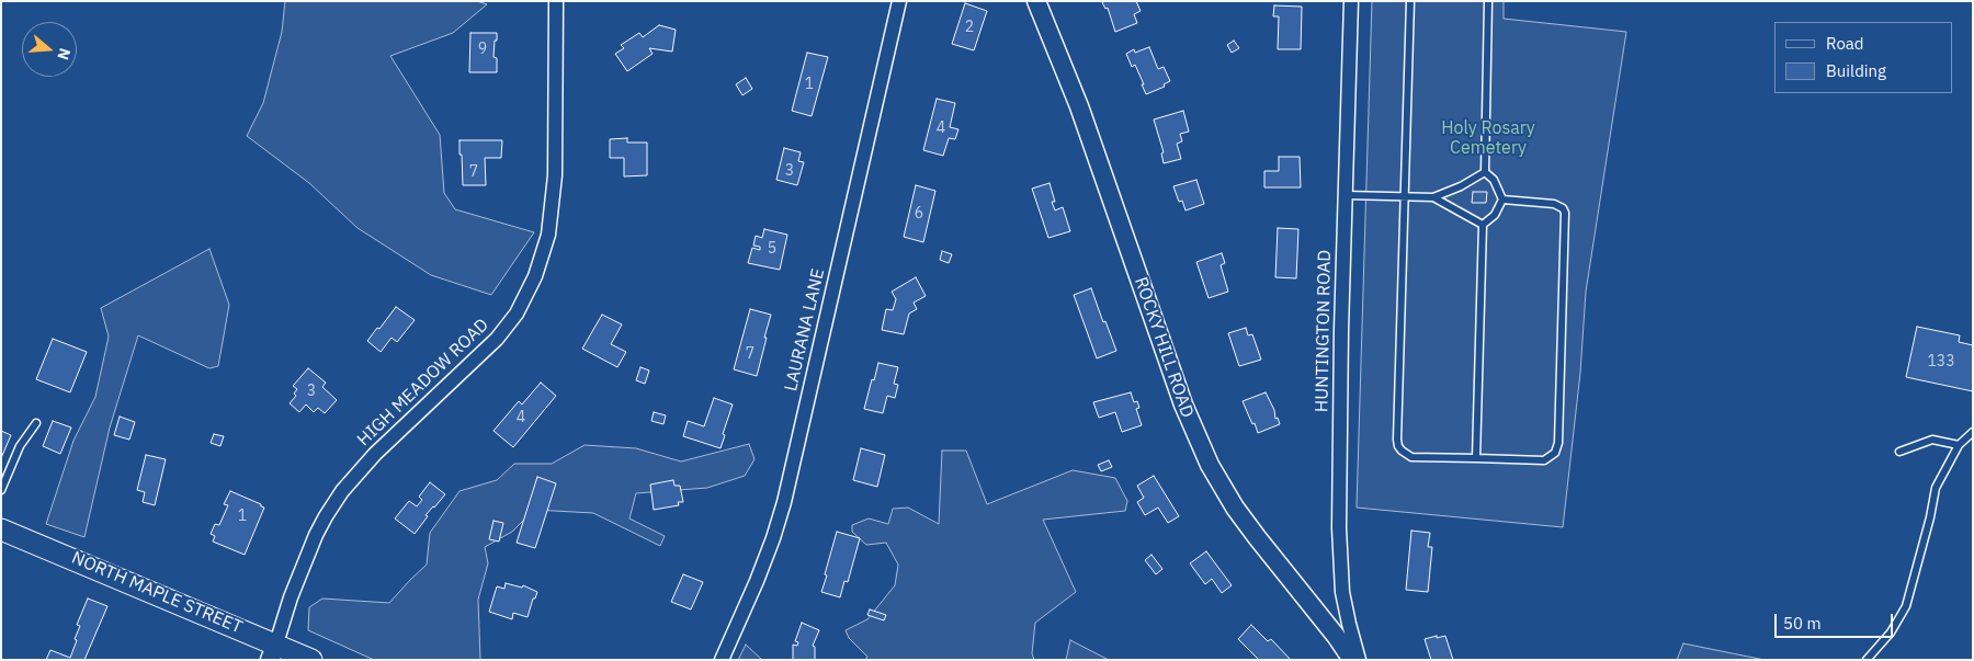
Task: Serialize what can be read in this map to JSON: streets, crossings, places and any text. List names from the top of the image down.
{
  "streets": {
    "main road": ["NORTH MAPLE STREET"],
    "street": [
      "LAURANA LANE",
      "HUNTINGTON ROAD",
      "ROCKY HILL ROAD",
      "HIGH MEADOW ROAD"
    ]
  },
  "crossings": [
    ["HIGH MEADOW ROAD", "NORTH MAPLE STREET"]
  ],
  "parks": ["Holy Rosary Cemetery"],
  "house_numbers": [
    "2",
    "9",
    "1",
    "4",
    "3",
    "7",
    "6",
    "5",
    "7",
    "133",
    "3",
    "4",
    "1"
  ],
  "legend": ["Road", "Building"],
  "scale_bar": "50 m",
  "north": "right"
}
